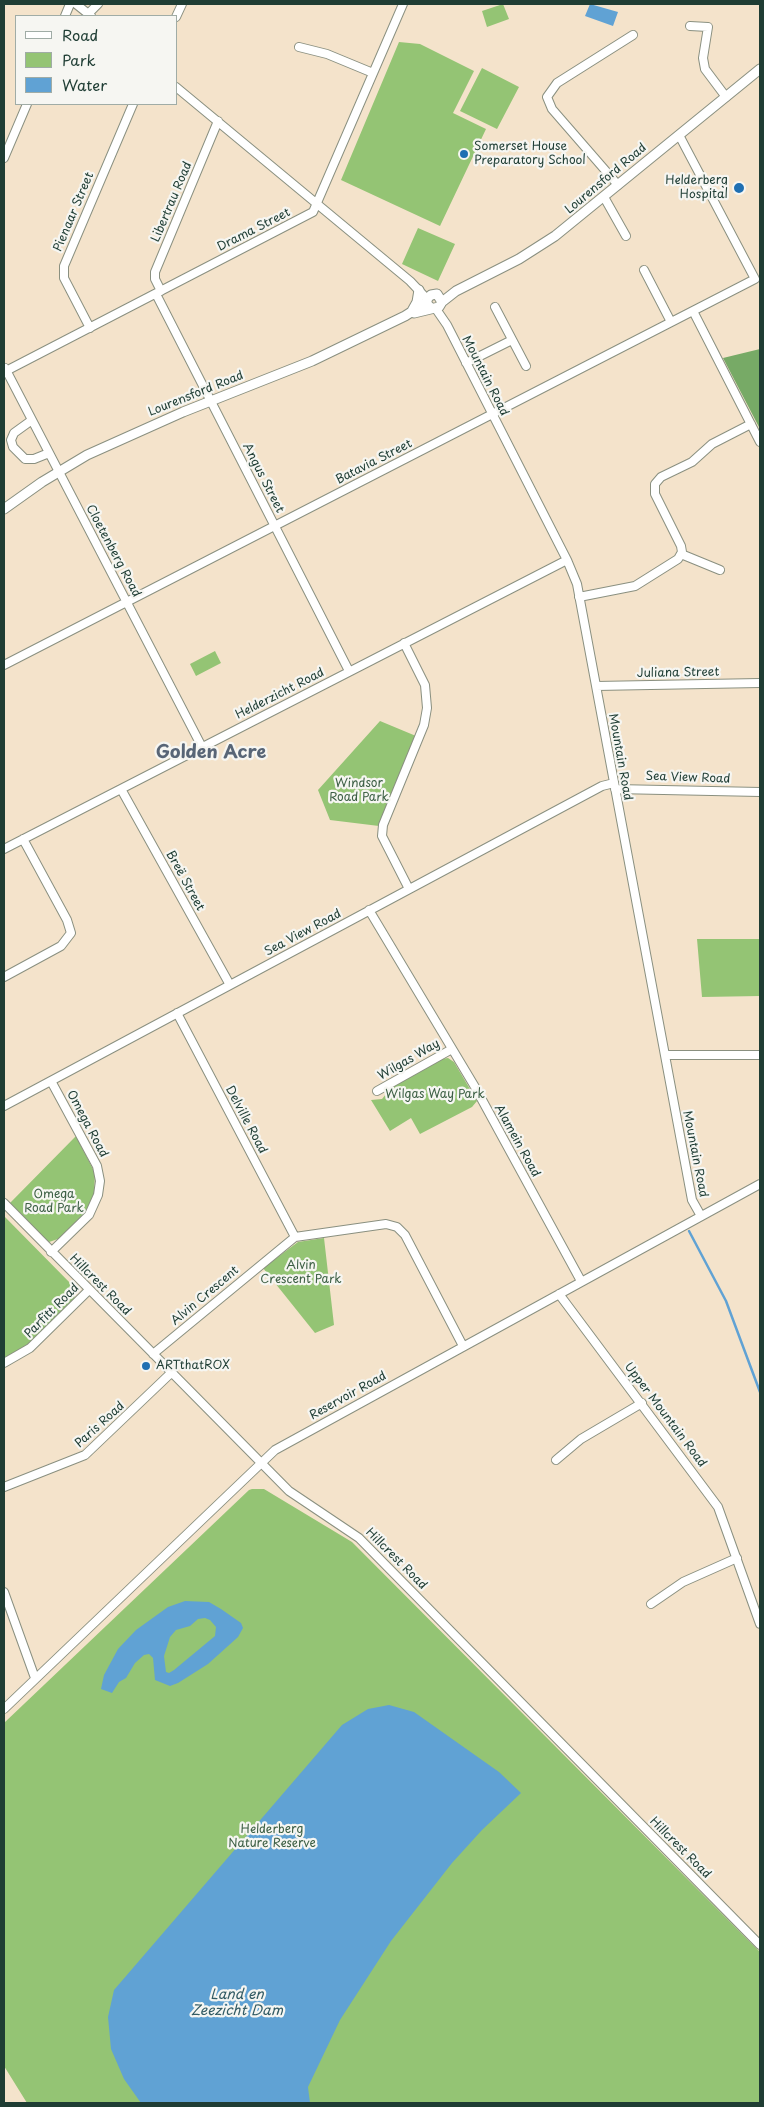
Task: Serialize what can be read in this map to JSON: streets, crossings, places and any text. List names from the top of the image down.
{
  "streets": {
    "street": [
      "Lourensford Road",
      "Libertrau Road",
      "Pienaar Street",
      "Drama Street",
      "Mountain Road",
      "Batavia Street",
      "Angus Street",
      "Cloetenberg Road",
      "Juliana Street",
      "Helderzicht Road",
      "Sea View Road",
      "Breë Street",
      "Wilgas Way",
      "Delville Road",
      "Omega Road",
      "Alamein Road",
      "Hillcrest Road",
      "Alvin Crescent",
      "Parfitt Road",
      "Reservoir Road",
      "Upper Mountain Road",
      "Paris Road"
    ]
  },
  "crossings": [
    ["Lourensford Road", "Mountain Road"],
    ["Lourensford Road", "Batavia Street"],
    ["Lourensford Road", "Angus Street"],
    ["Lourensford Road", "Cloetenberg Road"],
    ["Libertrau Road", "Drama Street"],
    ["Libertrau Road", "Angus Street"],
    ["Pienaar Street", "Drama Street"],
    ["Drama Street", "Angus Street"],
    ["Drama Street", "Cloetenberg Road"],
    ["Mountain Road", "Batavia Street"],
    ["Mountain Road", "Juliana Street"],
    ["Mountain Road", "Helderzicht Road"],
    ["Mountain Road", "Sea View Road"],
    ["Mountain Road", "Reservoir Road"],
    ["Batavia Street", "Angus Street"],
    ["Batavia Street", "Cloetenberg Road"],
    ["Angus Street", "Helderzicht Road"],
    ["Cloetenberg Road", "Helderzicht Road"],
    ["Helderzicht Road", "Breë Street"],
    ["Sea View Road", "Breë Street"],
    ["Sea View Road", "Delville Road"],
    ["Sea View Road", "Omega Road"],
    ["Sea View Road", "Alamein Road"],
    ["Wilgas Way", "Alamein Road"],
    ["Delville Road", "Alvin Crescent"],
    ["Omega Road", "Hillcrest Road"],
    ["Alamein Road", "Reservoir Road"],
    ["Hillcrest Road", "Alvin Crescent"],
    ["Hillcrest Road", "Parfitt Road"],
    ["Hillcrest Road", "Reservoir Road"],
    ["Hillcrest Road", "Paris Road"],
    ["Reservoir Road", "Upper Mountain Road"]
  ],
  "districts": ["Golden Acre"],
  "water": ["Land en Zeezicht Dam"],
  "parks": [
    "Windsor Road Park",
    "Wilgas Way Park",
    "Omega Road Park",
    "Alvin Crescent Park",
    "Helderberg Nature Reserve"
  ],
  "places": ["Somerset House Preparatory School", "Helderberg Hospital", "ARTthatROX"],
  "legend": ["Road", "Park", "Water"]
}
